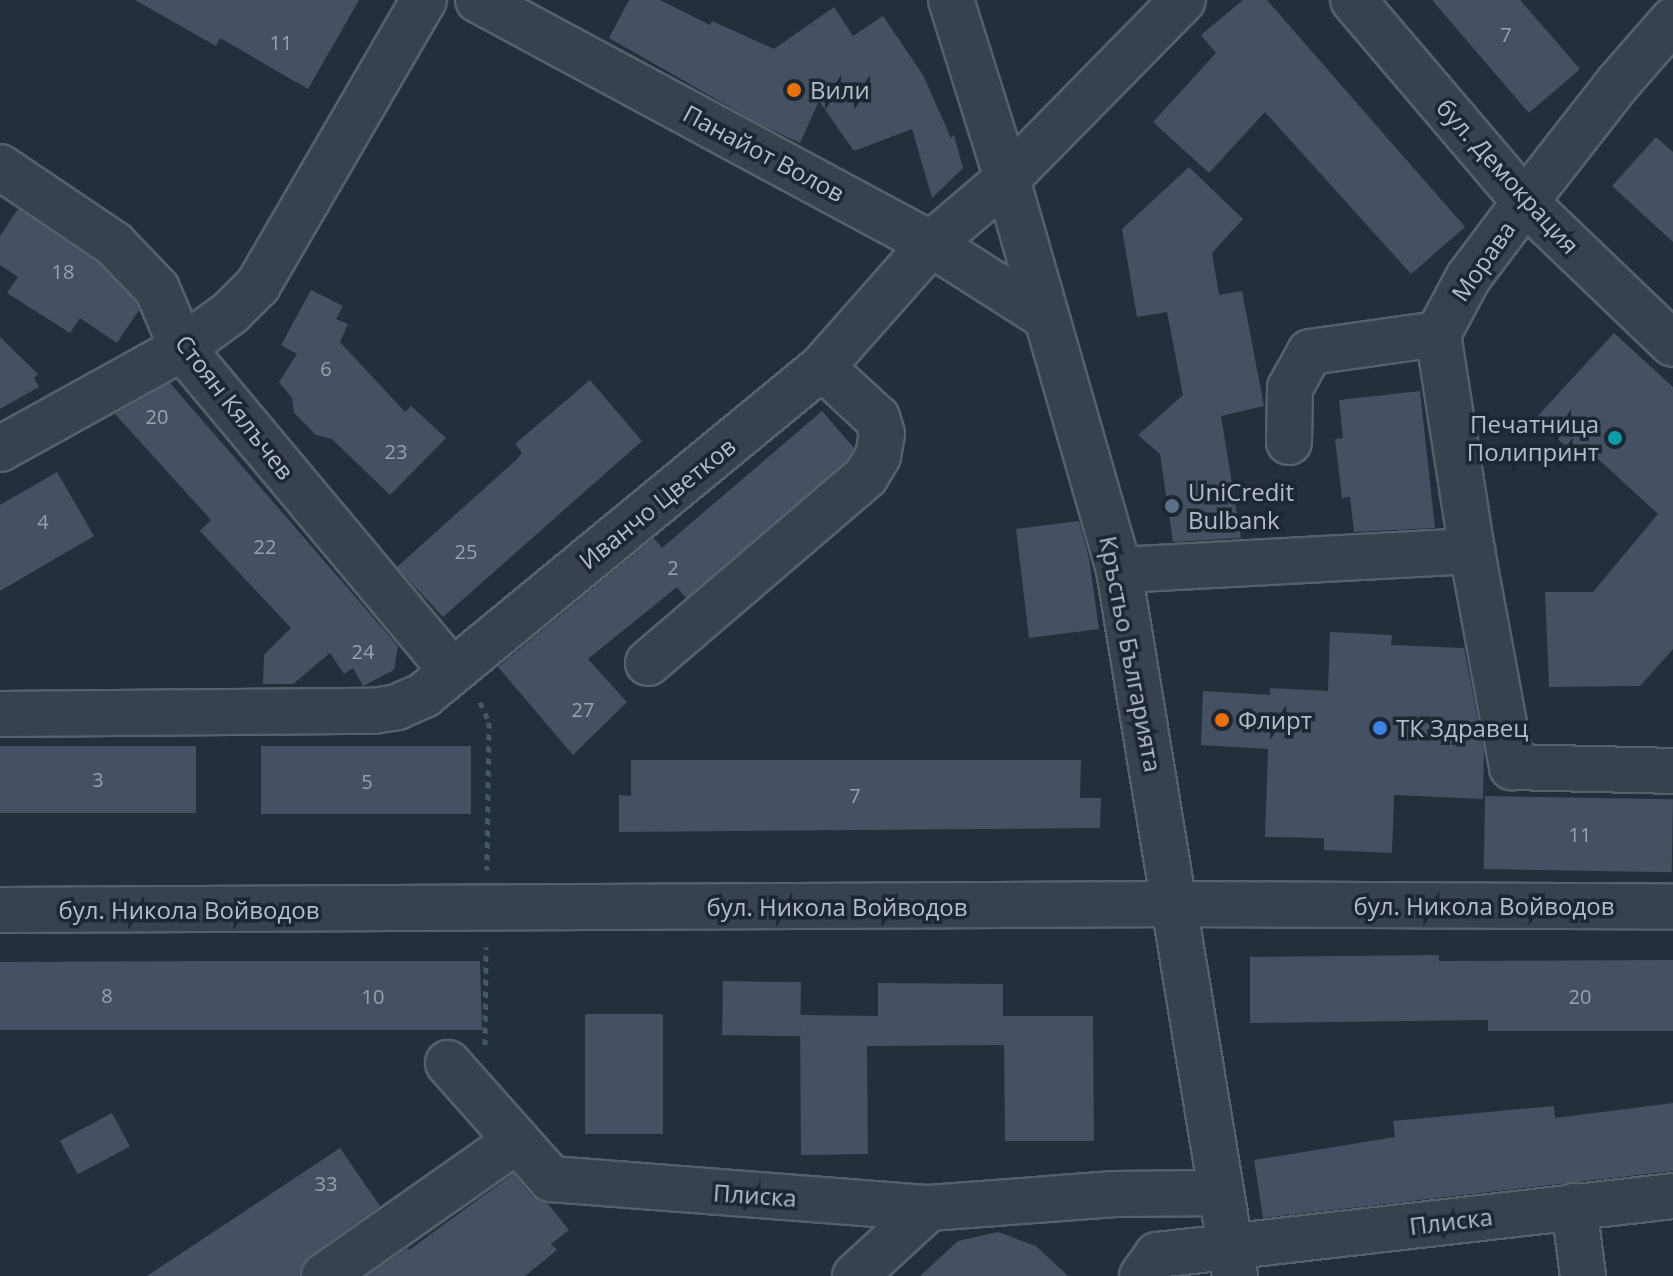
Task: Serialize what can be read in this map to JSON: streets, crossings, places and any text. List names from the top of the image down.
{
  "streets": {
    "street": [
      "Панайот Волов",
      "бул. Демокрация",
      "Морава",
      "Стоян Кялъчев",
      "Иванчо Цветков",
      "Кръстьо Българията",
      "бул. Никола Войводов",
      "Плиска"
    ]
  },
  "crossings": [
    ["Панайот Волов", "Иванчо Цветков"],
    ["Панайот Волов", "Кръстьо Българията"],
    ["бул. Демокрация", "Морава"],
    ["Стоян Кялъчев", "Иванчо Цветков"],
    ["Иванчо Цветков", "Кръстьо Българията"],
    ["Кръстьо Българията", "бул. Никола Войводов"],
    ["Кръстьо Българията", "Плиска"]
  ],
  "places": [
    "Вили",
    "Печатница Полипринт",
    "UniCredit Bulbank",
    "Флирт",
    "ТК Здравец"
  ],
  "house_numbers": [
    "7",
    "11",
    "18",
    "6",
    "20",
    "23",
    "4",
    "22",
    "25",
    "2",
    "24",
    "27",
    "3",
    "5",
    "7",
    "11",
    "8",
    "10",
    "20",
    "33"
  ]
}
